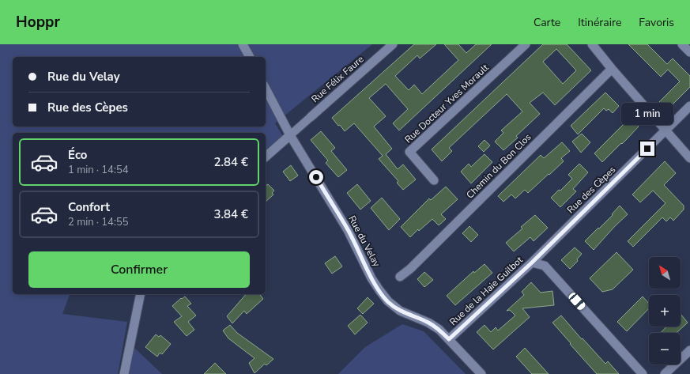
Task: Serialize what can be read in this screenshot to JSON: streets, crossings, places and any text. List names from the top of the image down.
{
  "streets": {
    "street": [
      "Rue Félix Faure",
      "Rue Docteur Yves Morault",
      "Chemin du Bon Clos",
      "Rue des Cèpes",
      "Rue du Velay",
      "Rue de la Haie Guilbot"
    ]
  },
  "crossings": [
    ["Rue des Cèpes", "Rue de la Haie Guilbot"],
    ["Rue du Velay", "Rue de la Haie Guilbot"]
  ],
  "north": "top left",
  "page": {
    "header": "Hoppr",
    "nav": ["Carte", "Itinéraire", "Favoris"],
    "banner": ["Rue du Velay", "Rue des Cèpes"],
    "bubble": "1 min",
    "list": [
      {
        "name": "Éco",
        "note": "1 min · 14:54",
        "value": "2.84 €"
      },
      {
        "name": "Confort",
        "note": "2 min · 14:55",
        "value": "3.84 €"
      }
    ],
    "buttons": "Confirmer",
    "map_buttons": ["+", "−"]
  }
}
